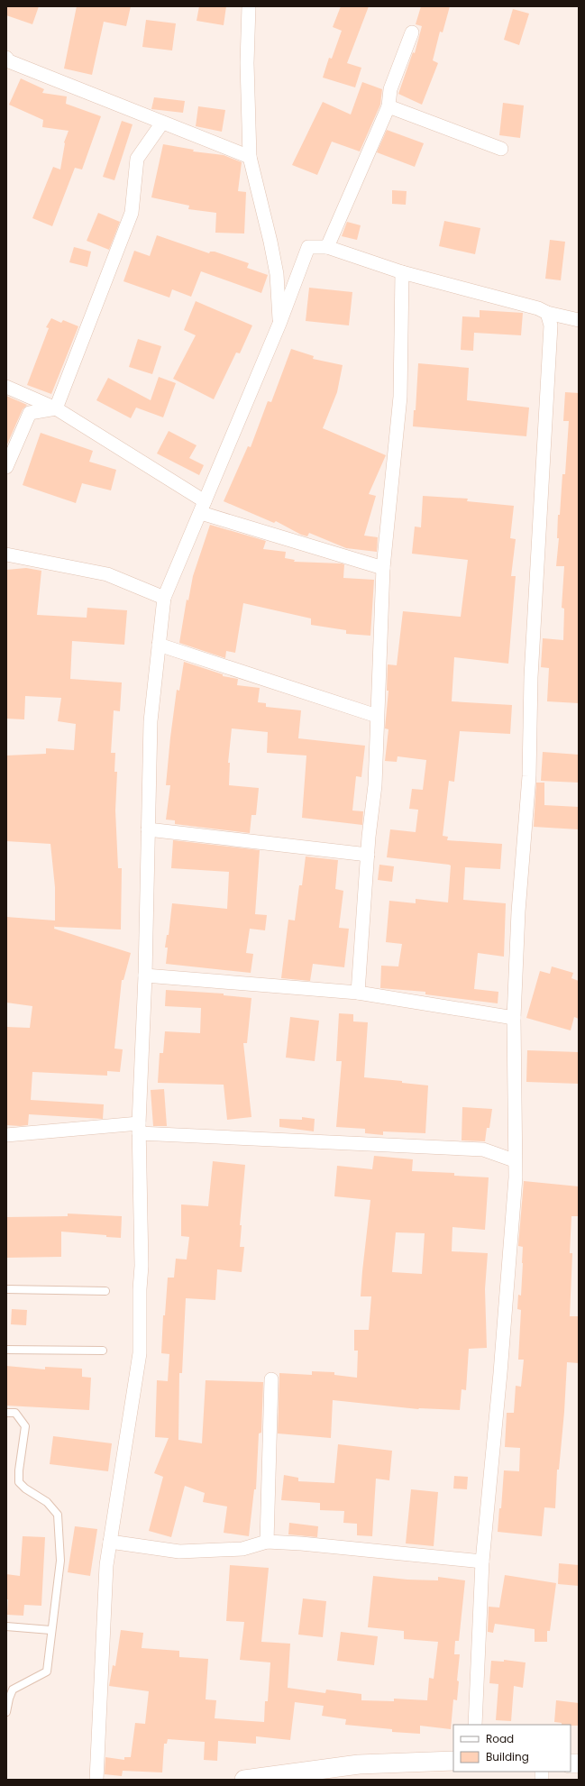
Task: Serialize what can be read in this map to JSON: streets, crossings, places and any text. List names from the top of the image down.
{
  "legend": ["Road", "Building"]
}
